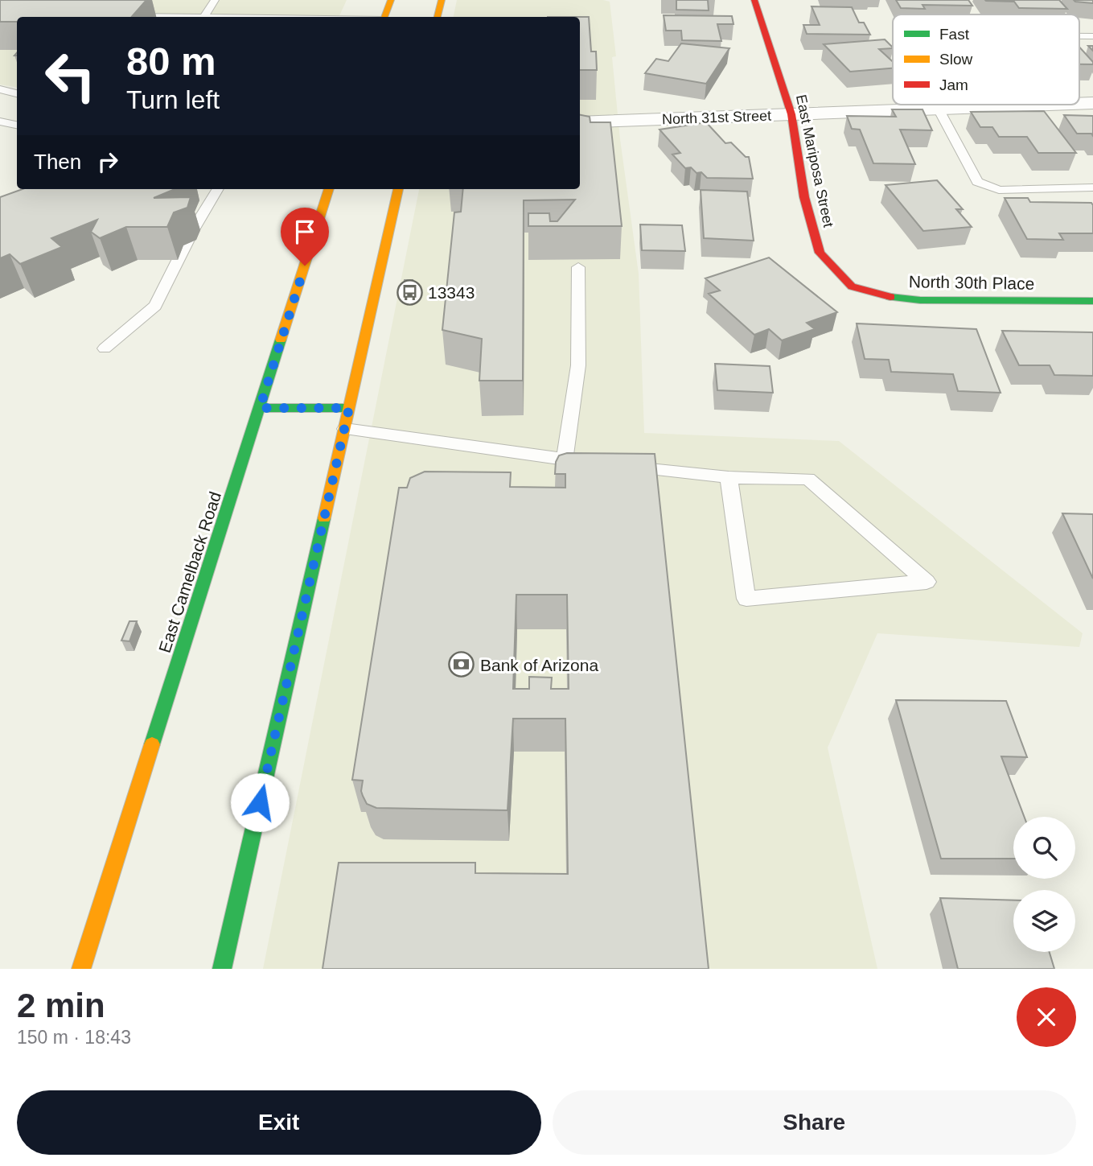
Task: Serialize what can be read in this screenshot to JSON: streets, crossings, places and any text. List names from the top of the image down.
{
  "streets": {
    "main road": ["East Mariposa Street", "North 30th Place", "East Camelback Road"],
    "street": ["North 31st Street"]
  },
  "crossings": [
    ["North 31st Street", "East Mariposa Street"],
    ["East Mariposa Street", "North 30th Place"]
  ],
  "places": {
    "bus stop": ["13343"],
    "bank": ["Bank of Arizona"]
  },
  "legend": ["Fast", "Slow", "Jam"],
  "page": {
    "turn": ["80 m", "Turn left"],
    "then": "Then",
    "heading": ["2 min", "150 m · 18:43"],
    "buttons": ["Exit", "Share"]
  }
}
